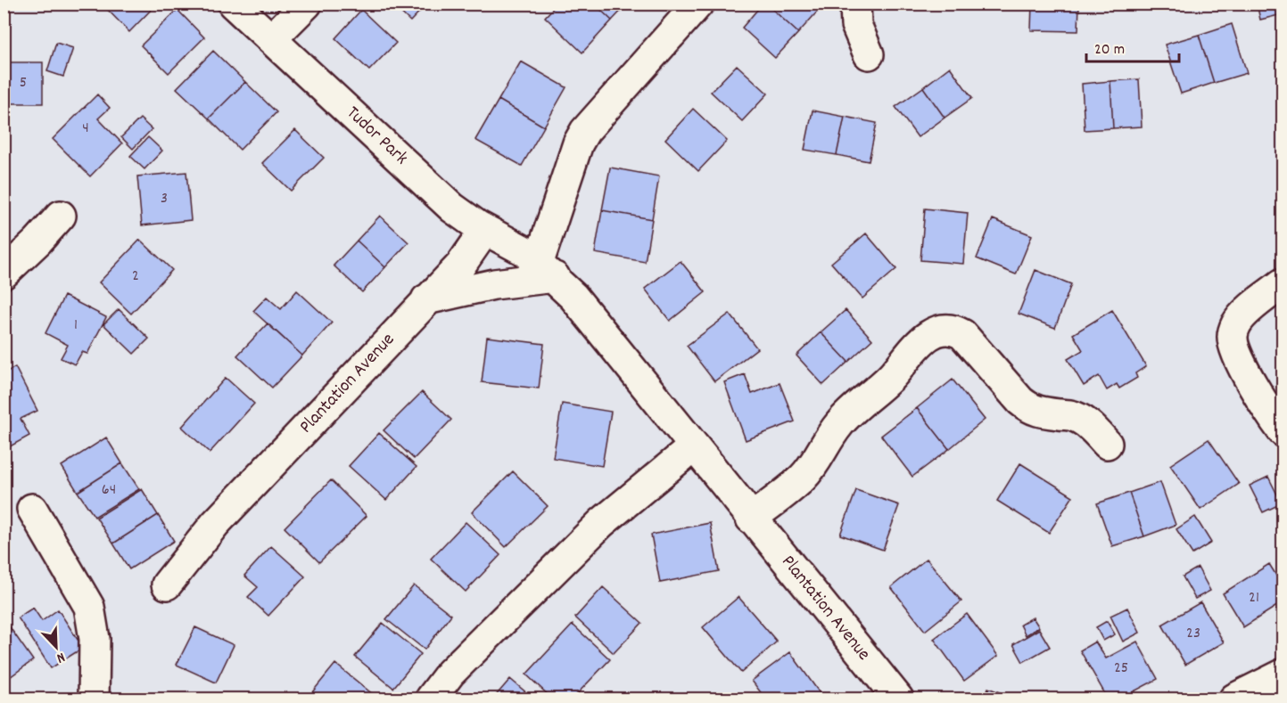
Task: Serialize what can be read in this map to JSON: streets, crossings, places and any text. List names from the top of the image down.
{
  "streets": {
    "street": ["Tudor Park", "Plantation Avenue"]
  },
  "crossings": [
    ["Tudor Park", "Plantation Avenue"]
  ],
  "house_numbers": [
    "5",
    "4",
    "3",
    "2",
    "1",
    "64",
    "21",
    "23",
    "25"
  ],
  "scale_bar": "20 m",
  "north": "bottom right"
}
